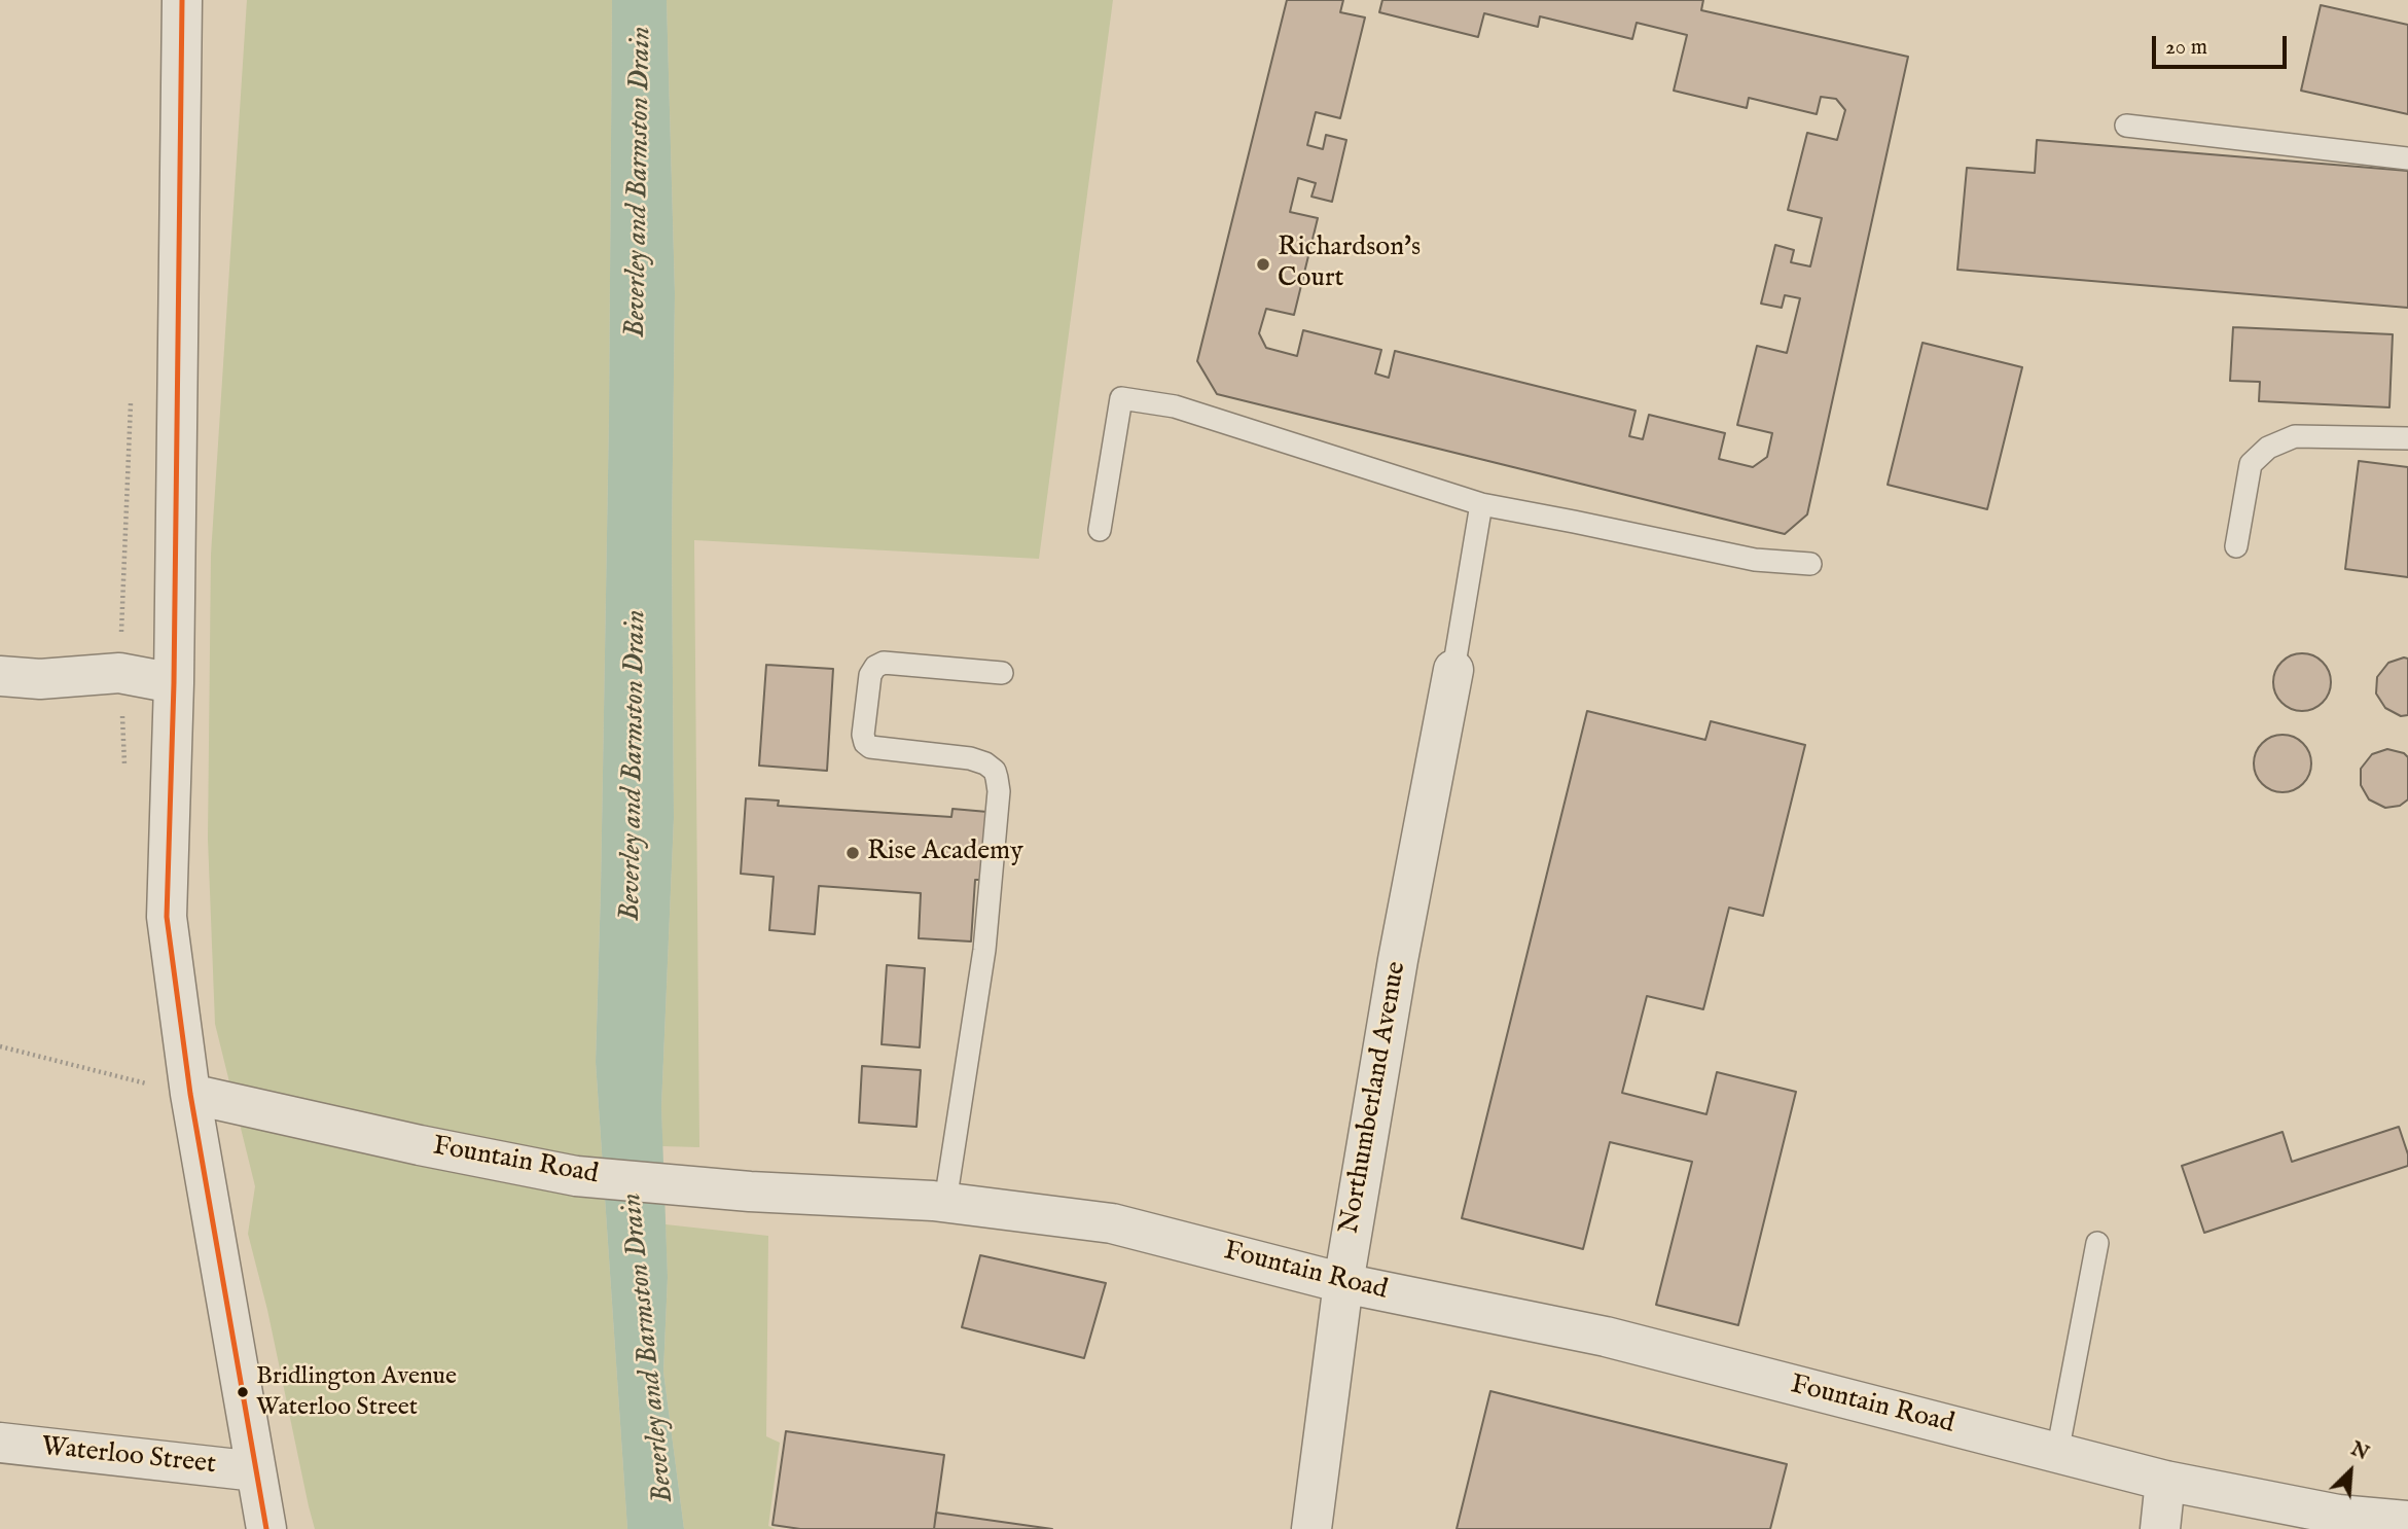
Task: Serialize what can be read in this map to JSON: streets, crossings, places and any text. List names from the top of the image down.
{
  "streets": {
    "street": ["Northumberland Avenue", "Fountain Road", "Waterloo Street"]
  },
  "crossings": [
    ["Northumberland Avenue", "Fountain Road"]
  ],
  "water": ["Beverley and Barmston Drain"],
  "places": ["Richardson's Court", "Rise Academy", "Bridlington Avenue Waterloo Street"],
  "scale_bar": "20 m",
  "north": "top right"
}
